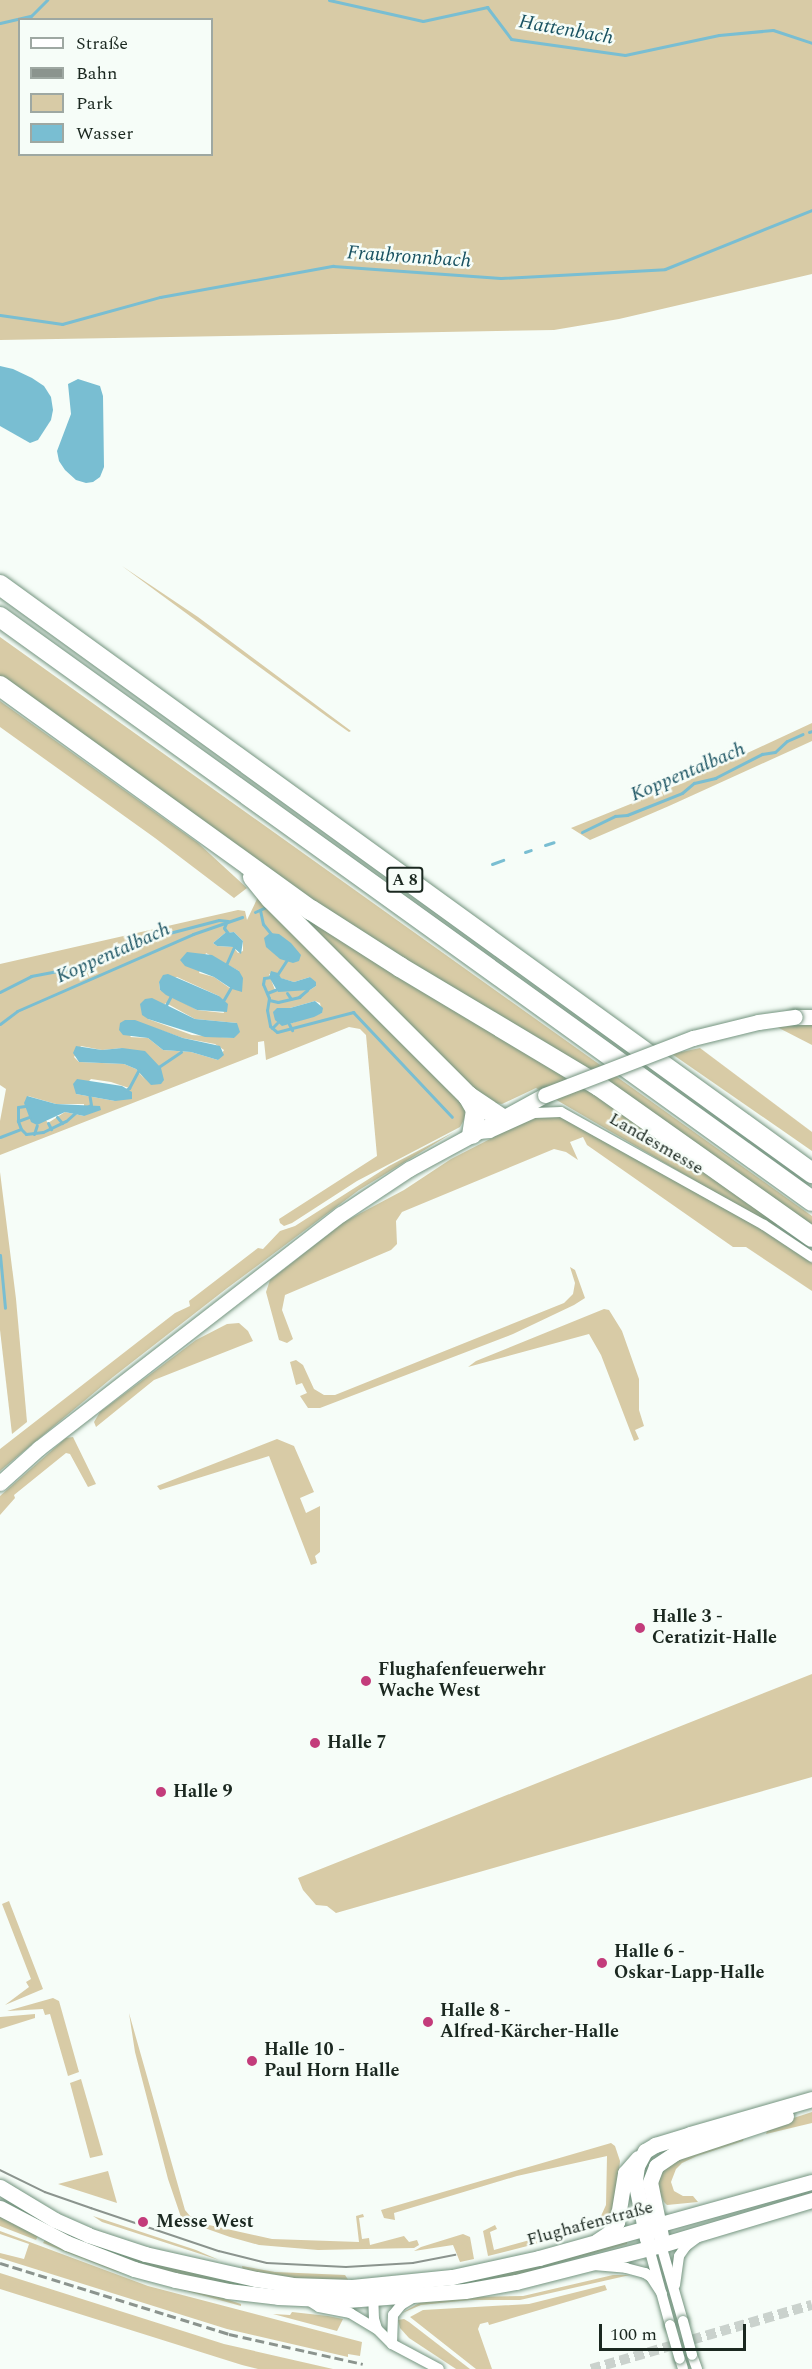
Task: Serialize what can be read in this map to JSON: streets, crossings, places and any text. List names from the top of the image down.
{
  "streets": {
    "highway": ["A 8"],
    "main road": ["Flughafenstraße"],
    "street": ["Landesmesse"]
  },
  "water": ["Hattenbach", "Fraubronnbach", "Koppentalbach"],
  "places": [
    "Halle 3 - Ceratizit-Halle",
    "Flughafenfeuerwehr Wache West",
    "Halle 7",
    "Halle 9",
    "Halle 6 - Oskar-Lapp-Halle",
    "Halle 8 - Alfred-Kärcher-Halle",
    "Halle 10 - Paul Horn Halle",
    "Messe West"
  ],
  "legend": [
    "Straße",
    "Bahn",
    "Park",
    "Wasser"
  ],
  "scale_bar": "100 m"
}
